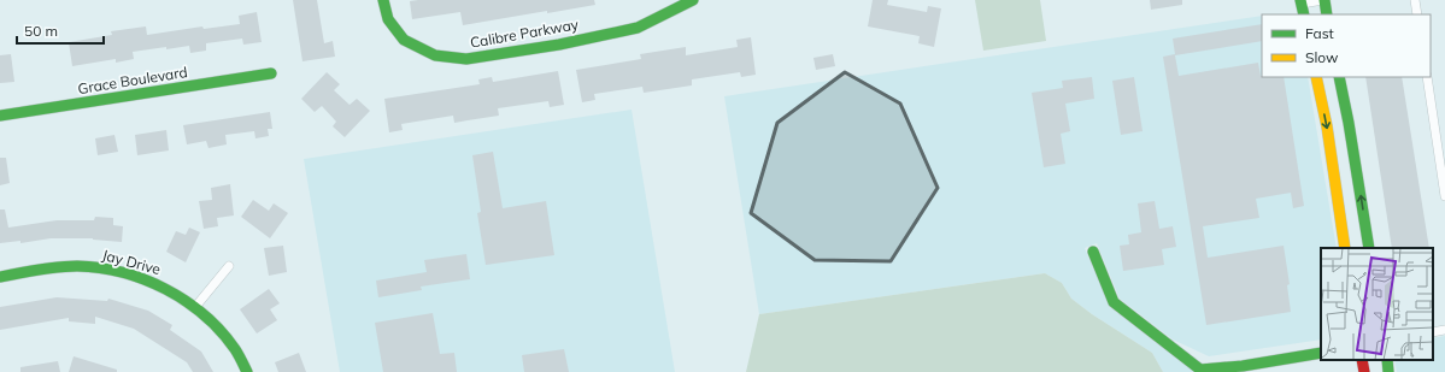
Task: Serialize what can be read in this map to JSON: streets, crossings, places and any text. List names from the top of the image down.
{
  "streets": {
    "street": ["Calibre Parkway", "Grace Boulevard", "Jay Drive"]
  },
  "legend": ["Fast", "Slow"],
  "scale_bar": "50 m"
}
